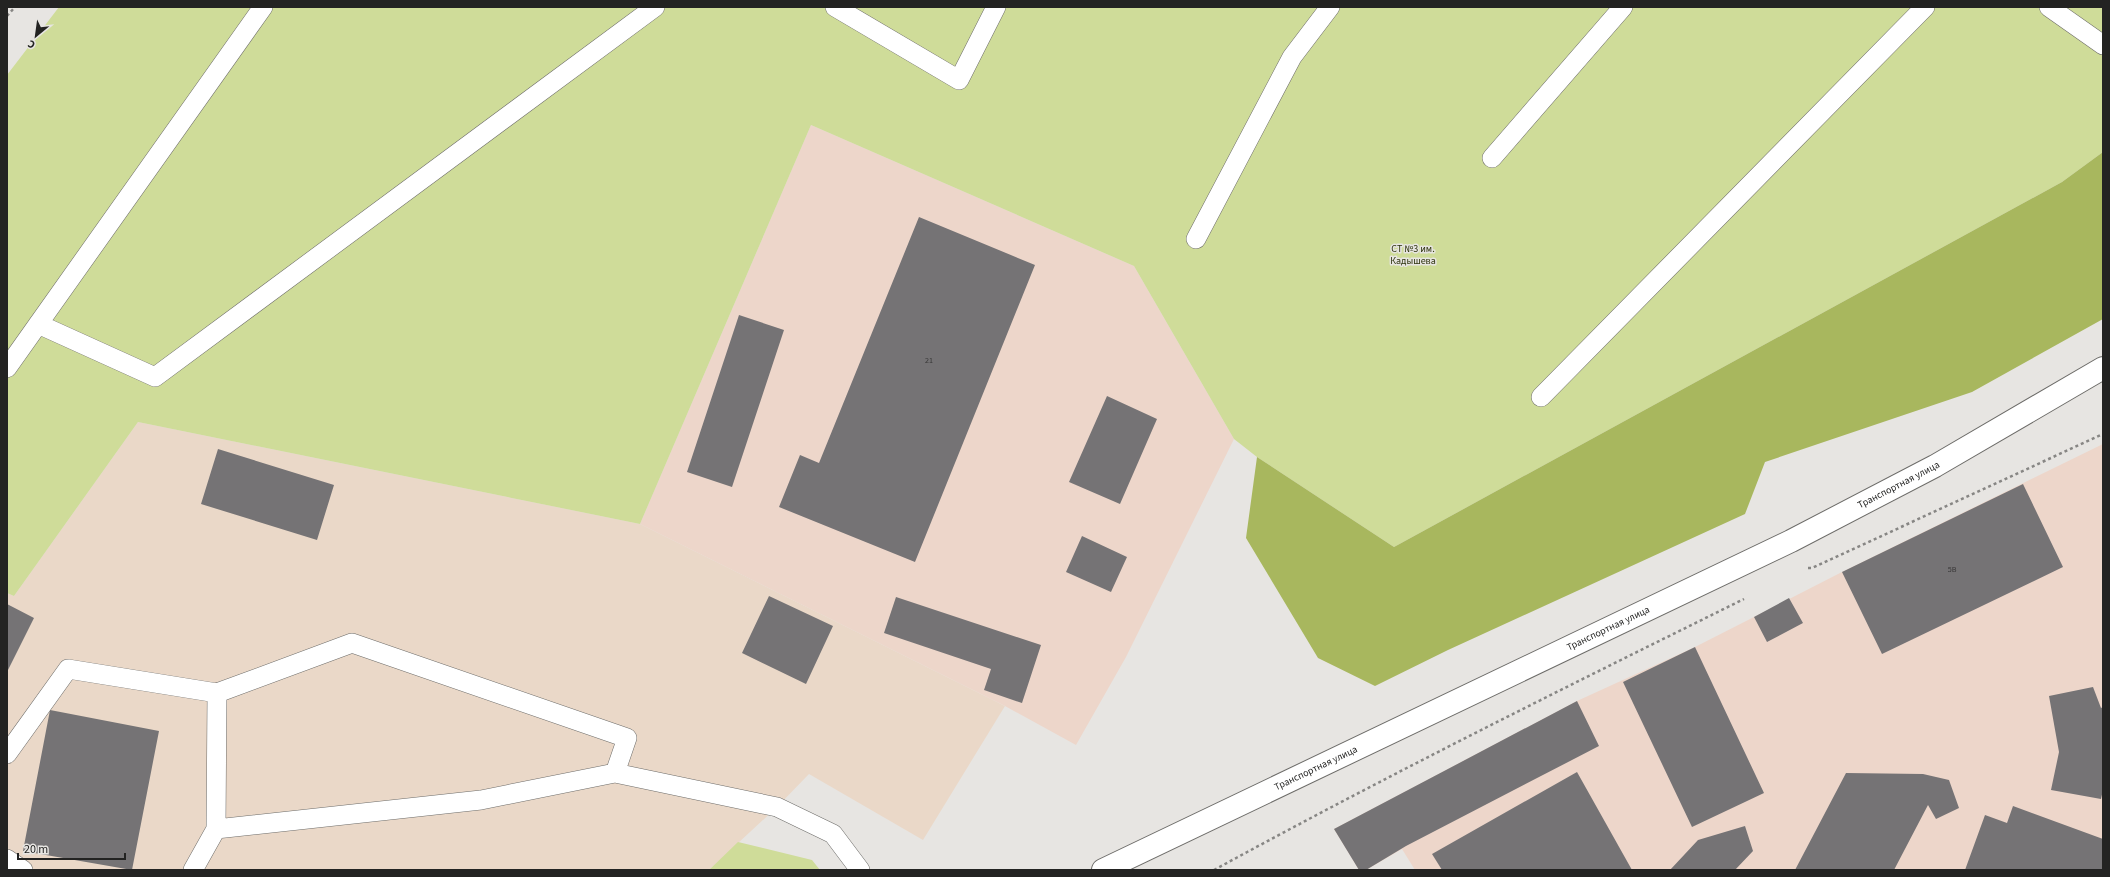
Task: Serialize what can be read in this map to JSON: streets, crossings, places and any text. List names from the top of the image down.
{
  "streets": {
    "street": ["Транспортная улица"]
  },
  "parks": ["СТ №3 им. Кадышева"],
  "house_numbers": ["21", "5В"],
  "scale_bar": "20 m",
  "north": "bottom left"
}
